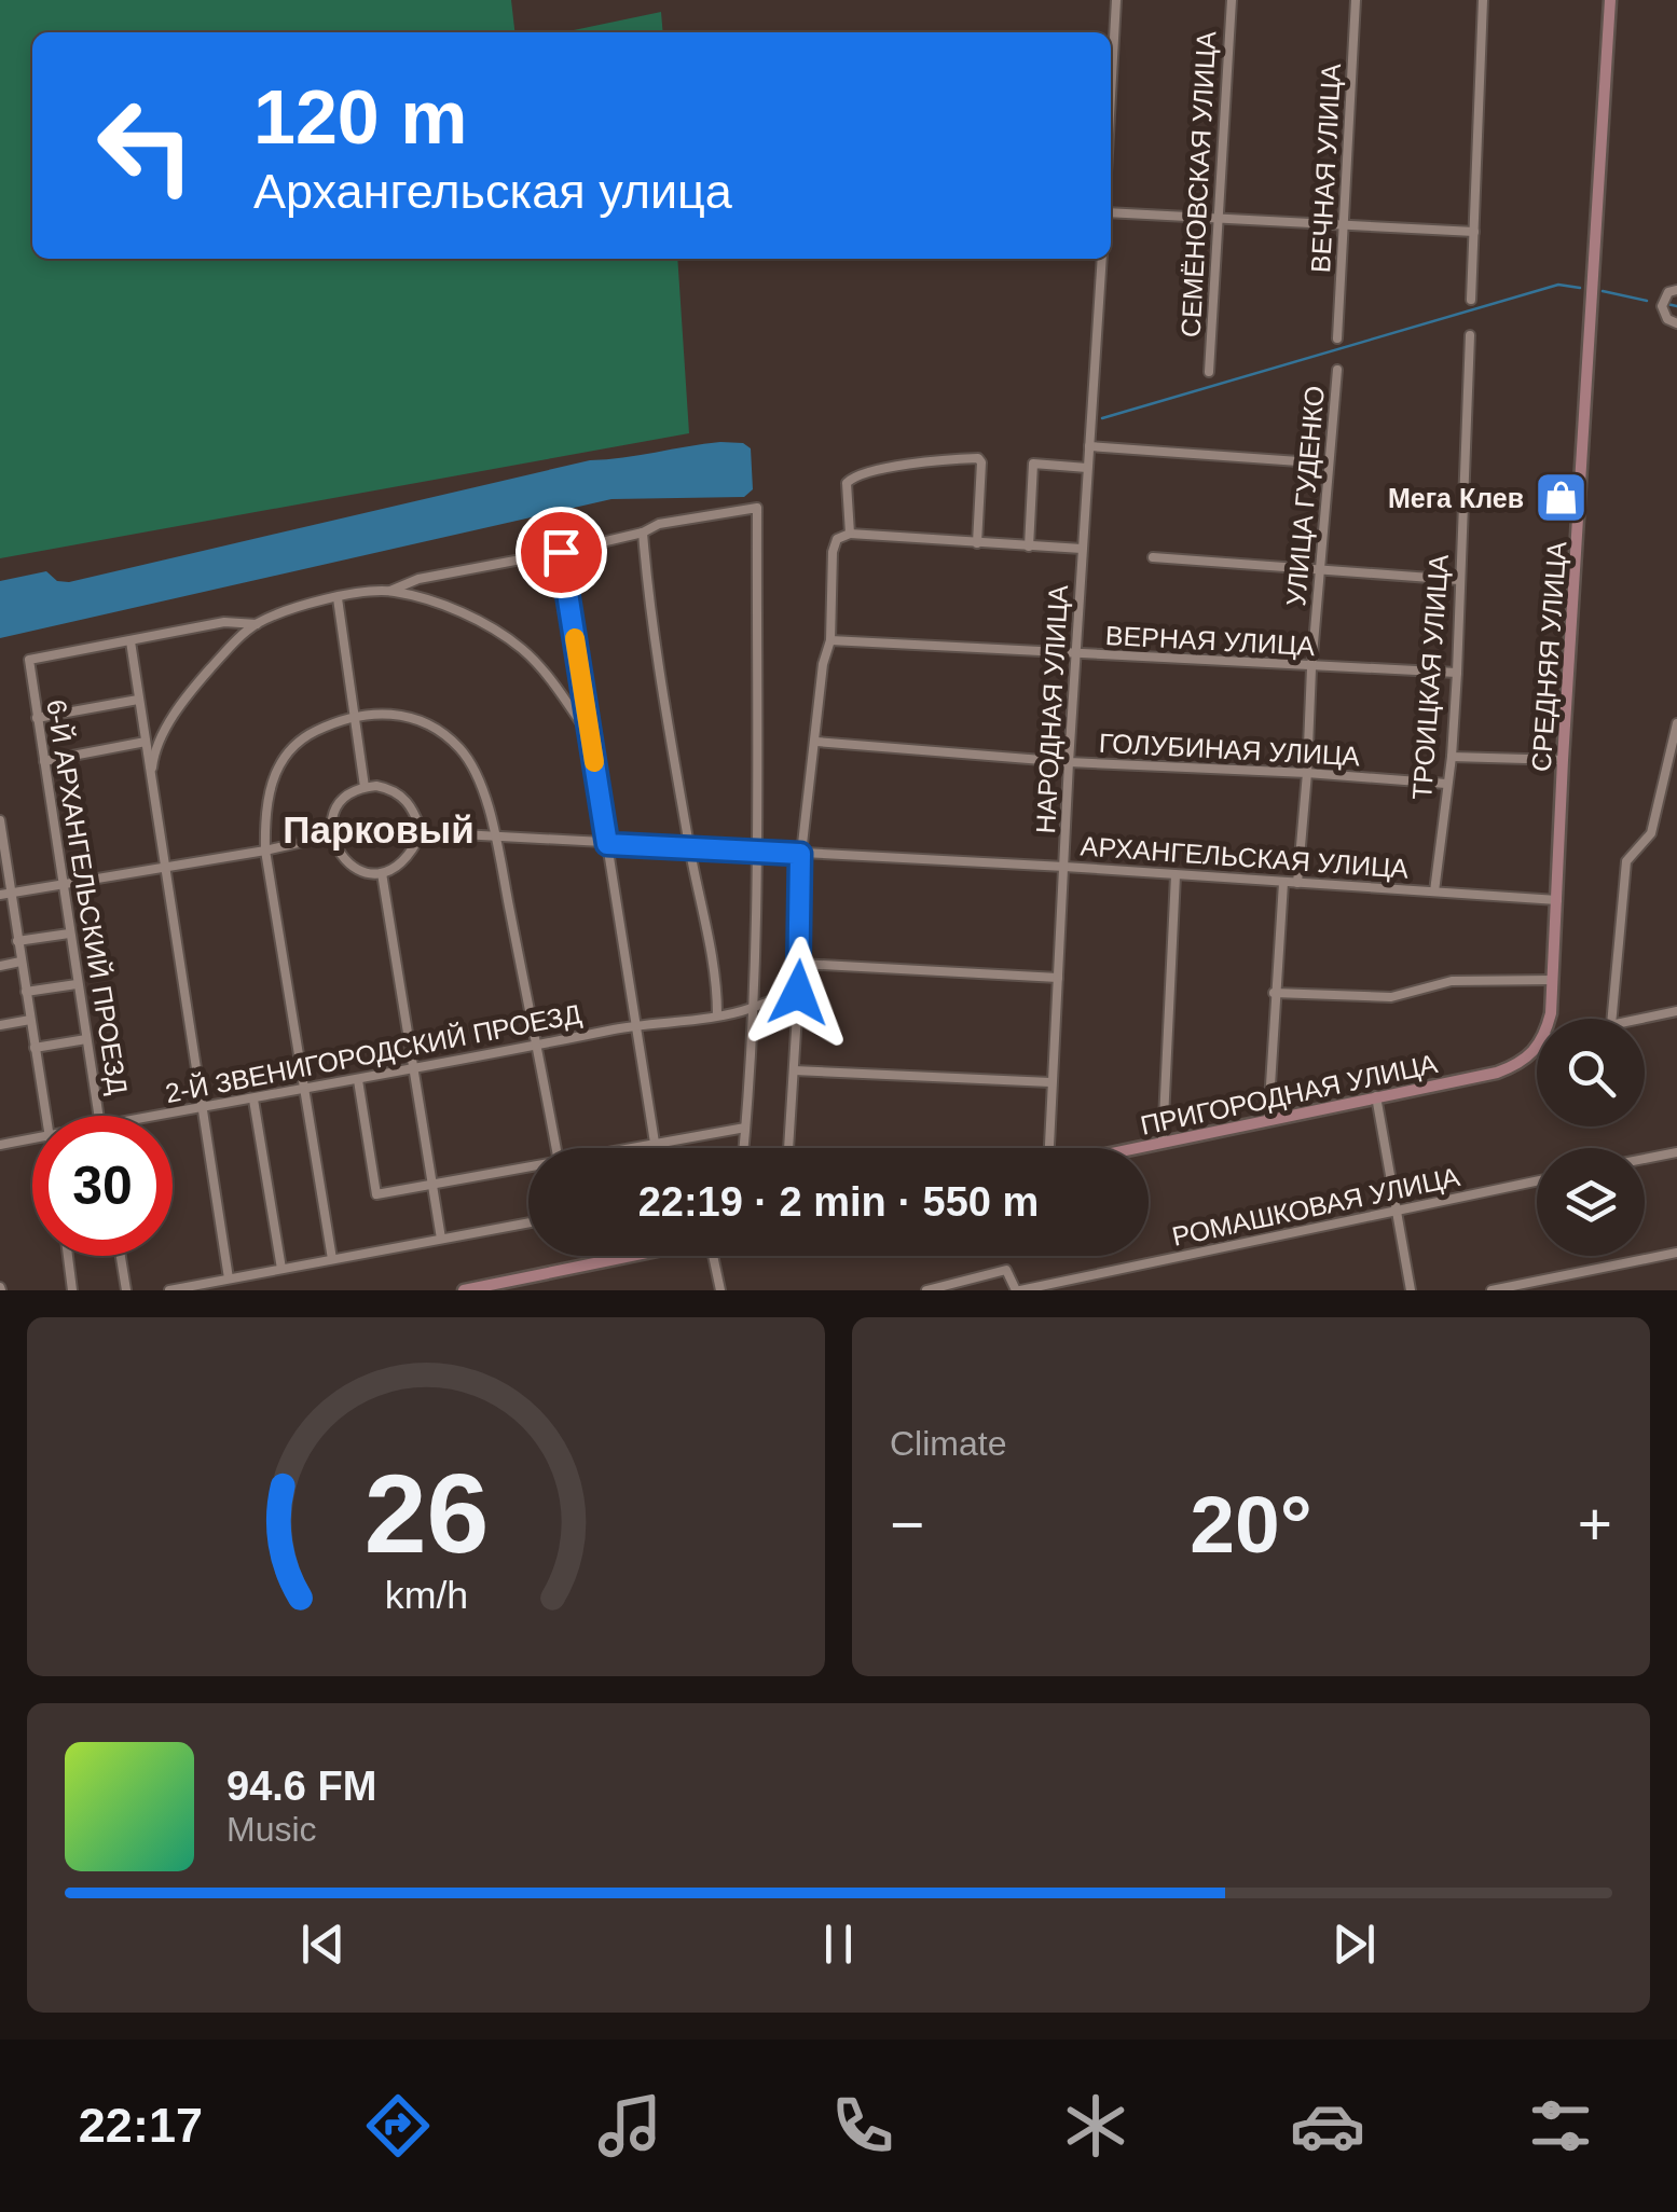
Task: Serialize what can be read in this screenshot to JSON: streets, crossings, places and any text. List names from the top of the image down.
{
  "streets": {
    "street": [
      "ВЕЧНАЯ УЛИЦА",
      "СЕМЁНОВСКАЯ УЛИЦА",
      "УЛИЦА ГУДЕНКО",
      "ВЕРНАЯ УЛИЦА",
      "СРЕДНЯЯ УЛИЦА",
      "ТРОИЦКАЯ УЛИЦА",
      "НАРОДНАЯ УЛИЦА",
      "ГОЛУБИНАЯ УЛИЦА",
      "АРХАНГЕЛЬСКАЯ УЛИЦА",
      "6-Й АРХАНГЕЛЬСКИЙ ПРОЕЗД",
      "2-Й ЗВЕНИГОРОДСКИЙ ПРОЕЗД",
      "ПРИГОРОДНАЯ УЛИЦА",
      "РОМАШКОВАЯ УЛИЦА"
    ]
  },
  "crossings": [
    ["УЛИЦА ГУДЕНКО", "ВЕРНАЯ УЛИЦА"],
    ["УЛИЦА ГУДЕНКО", "ГОЛУБИНАЯ УЛИЦА"],
    ["УЛИЦА ГУДЕНКО", "АРХАНГЕЛЬСКАЯ УЛИЦА"],
    ["ВЕРНАЯ УЛИЦА", "ТРОИЦКАЯ УЛИЦА"],
    ["ВЕРНАЯ УЛИЦА", "НАРОДНАЯ УЛИЦА"],
    ["СРЕДНЯЯ УЛИЦА", "АРХАНГЕЛЬСКАЯ УЛИЦА"],
    ["СРЕДНЯЯ УЛИЦА", "ПРИГОРОДНАЯ УЛИЦА"],
    ["ТРОИЦКАЯ УЛИЦА", "ГОЛУБИНАЯ УЛИЦА"],
    ["ТРОИЦКАЯ УЛИЦА", "АРХАНГЕЛЬСКАЯ УЛИЦА"],
    ["НАРОДНАЯ УЛИЦА", "ГОЛУБИНАЯ УЛИЦА"],
    ["НАРОДНАЯ УЛИЦА", "АРХАНГЕЛЬСКАЯ УЛИЦА"]
  ],
  "districts": ["Парковый"],
  "places": {
    "shop": ["Мега Клев"]
  },
  "page": {
    "turn": ["120 m", "Архангельская улица"],
    "limit": "30",
    "trip": "22:19 · 2 min · 550 m",
    "tile": "Climate",
    "heat": ["−", "20°", "+"],
    "song": ["94.6 FM", "Music"],
    "tabs": "22:17",
    "gauge": ["26", "km/h"]
  }
}
